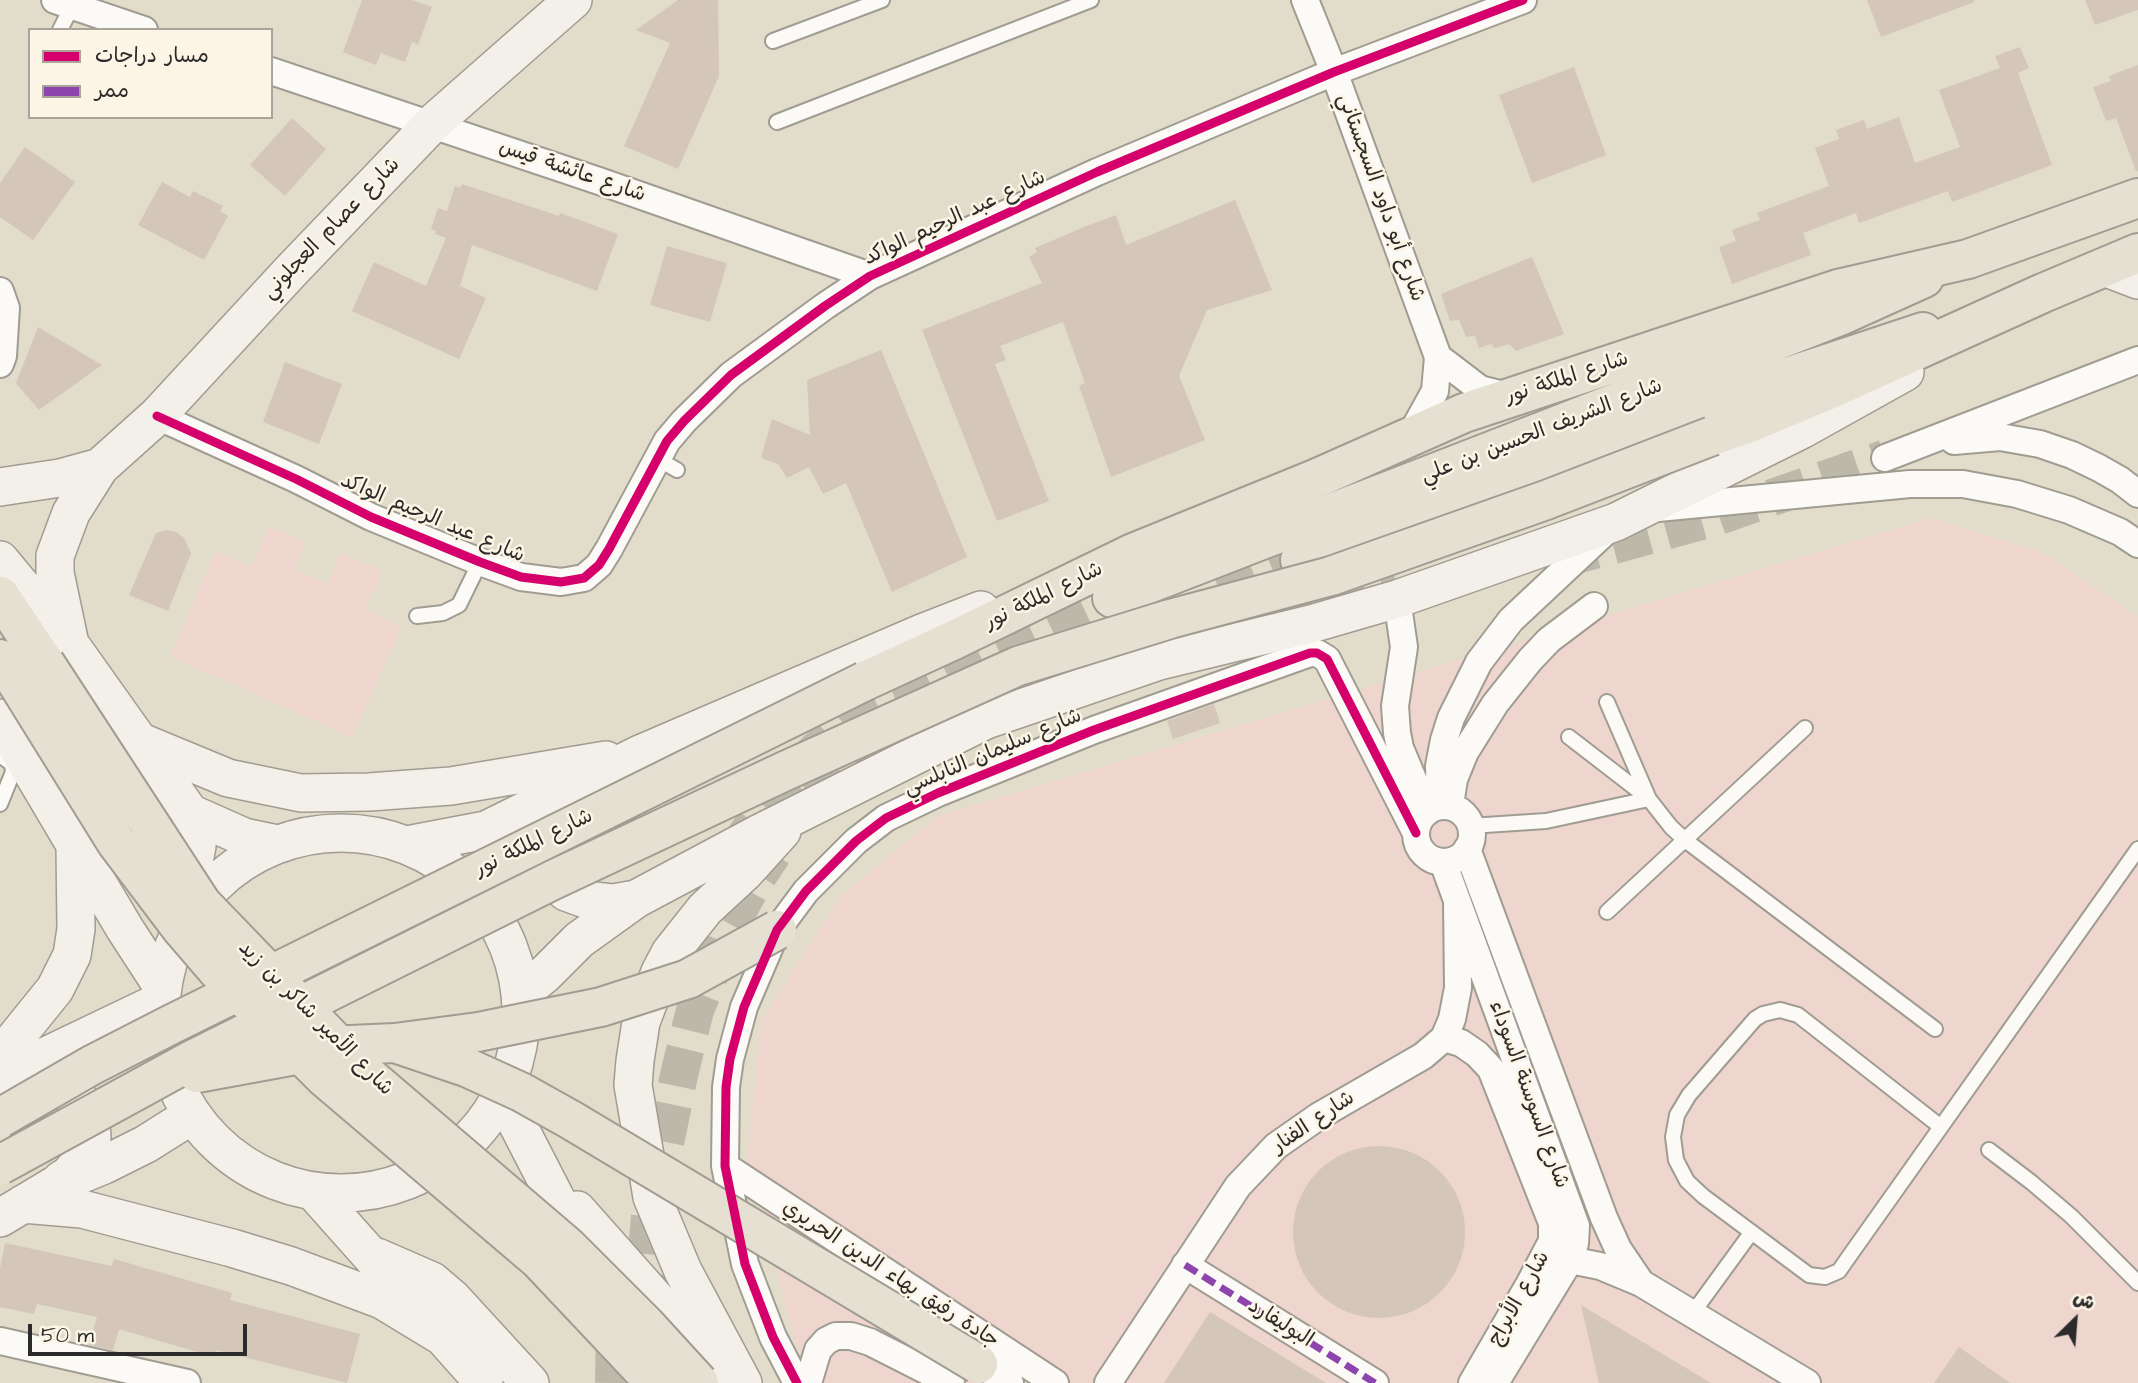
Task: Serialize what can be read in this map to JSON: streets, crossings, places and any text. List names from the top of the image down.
{
  "streets": {
    "main road": [
      "شارع عصام العجلوني",
      "شارع الملكة نور",
      "شارع الشريف الحسين بن علي",
      "شارع الأمير شاكر بن زيد"
    ],
    "street": [
      "شارع عائشة قيس",
      "شارع أبو داود السجستاني",
      "شارع عبد الرحيم الواكد",
      "شارع سليمان النابلسي",
      "شارع السوسنة السوداء",
      "شارع الفنار",
      "جادة رفيق بهاء الدين الحريري",
      "شارع الأبراج",
      "البوليفارد"
    ]
  },
  "crossings": [
    ["شارع عائشة قيس", "شارع عبد الرحيم الواكد"],
    ["شارع عائشة قيس", "شارع عصام العجلوني"],
    ["شارع أبو داود السجستاني", "شارع عبد الرحيم الواكد"],
    ["شارع عبد الرحيم الواكد", "شارع عصام العجلوني"],
    ["شارع عصام العجلوني", "شارع الأمير شاكر بن زيد"],
    ["شارع الملكة نور", "شارع الشريف الحسين بن علي"],
    ["شارع سليمان النابلسي", "شارع السوسنة السوداء"],
    ["شارع سليمان النابلسي", "جادة رفيق بهاء الدين الحريري"],
    ["شارع السوسنة السوداء", "شارع الأبراج"],
    ["شارع الفنار", "شارع الأبراج"],
    ["شارع الفنار", "البوليفارد"]
  ],
  "legend": ["مسار دراجات", "ممر"],
  "scale_bar": "50 m",
  "north": "top right"
}
